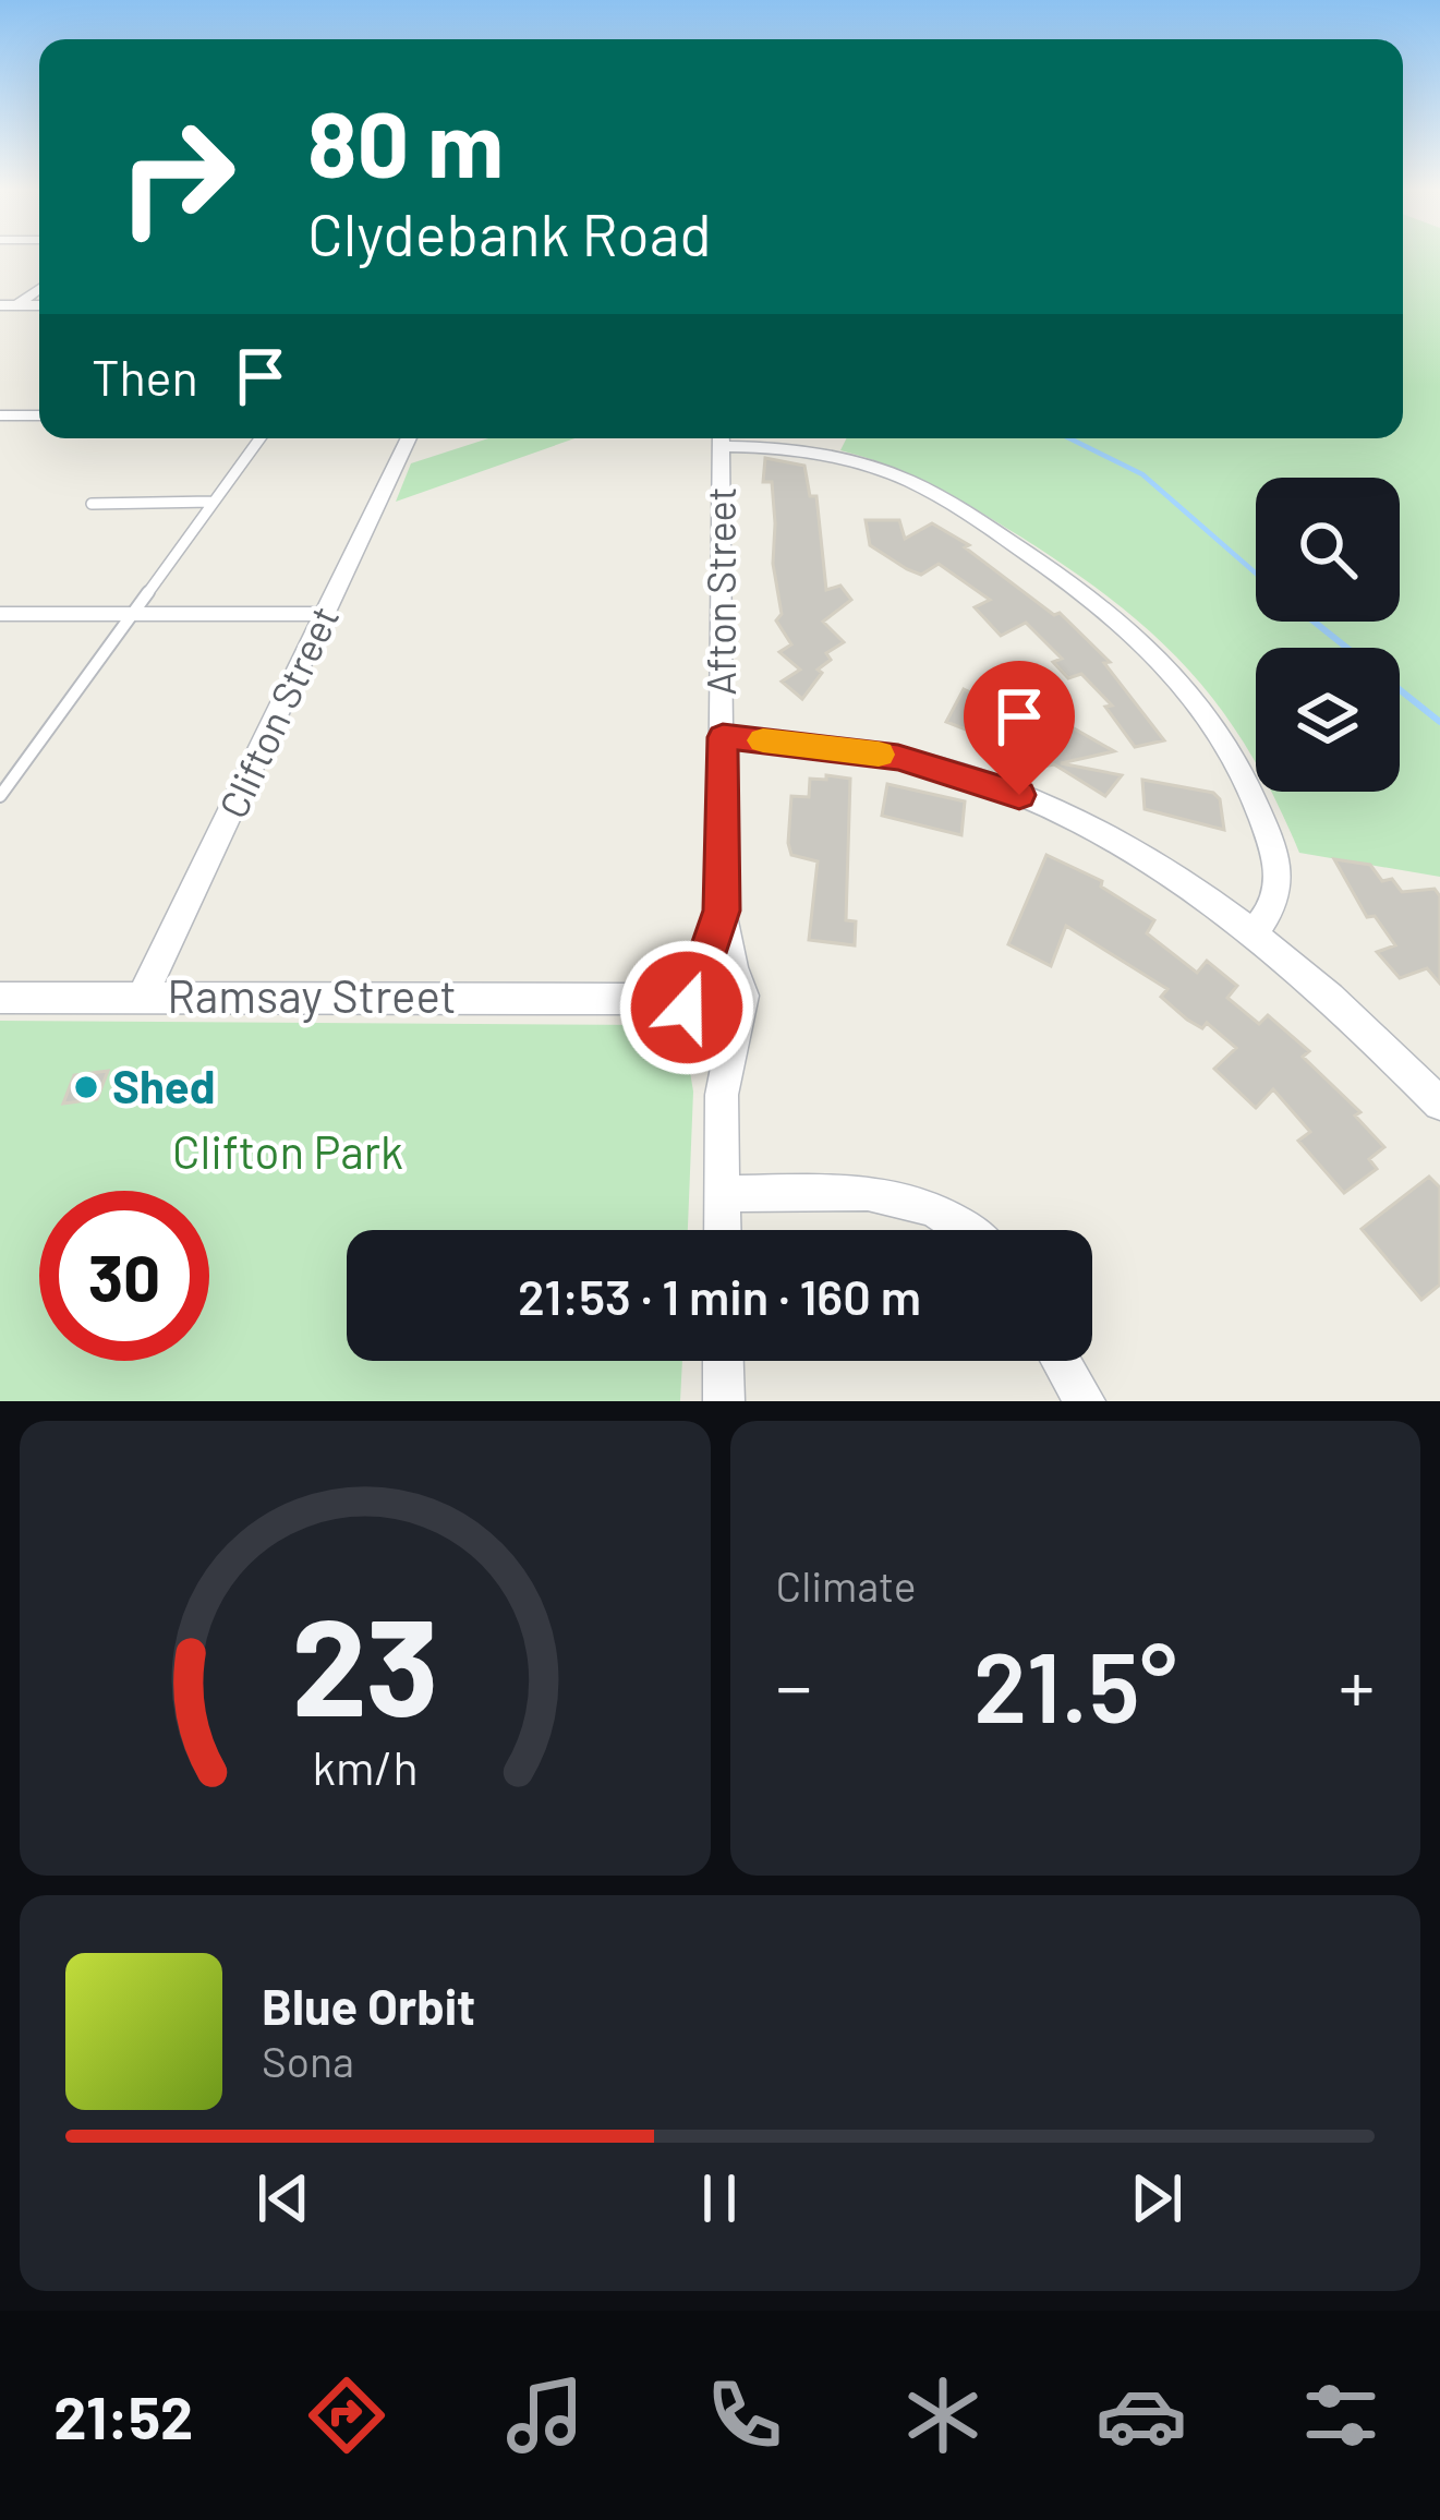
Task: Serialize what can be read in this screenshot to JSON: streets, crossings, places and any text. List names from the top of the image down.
{
  "streets": {
    "street": ["Afton Street", "Clifton Street", "Ramsay Street"]
  },
  "crossings": [
    ["Afton Street", "Ramsay Street"],
    ["Clifton Street", "Ramsay Street"]
  ],
  "parks": ["Clifton Park"],
  "places": ["Shed"],
  "page": {
    "turn": ["80 m", "Clydebank Road"],
    "then": "Then",
    "limit": "30",
    "trip": "21:53 · 1 min · 160 m",
    "tile": "Climate",
    "heat": ["−", "21.5°", "+"],
    "song": ["Blue Orbit", "Sona"],
    "tabs": "21:52",
    "gauge": ["23", "km/h"]
  }
}
